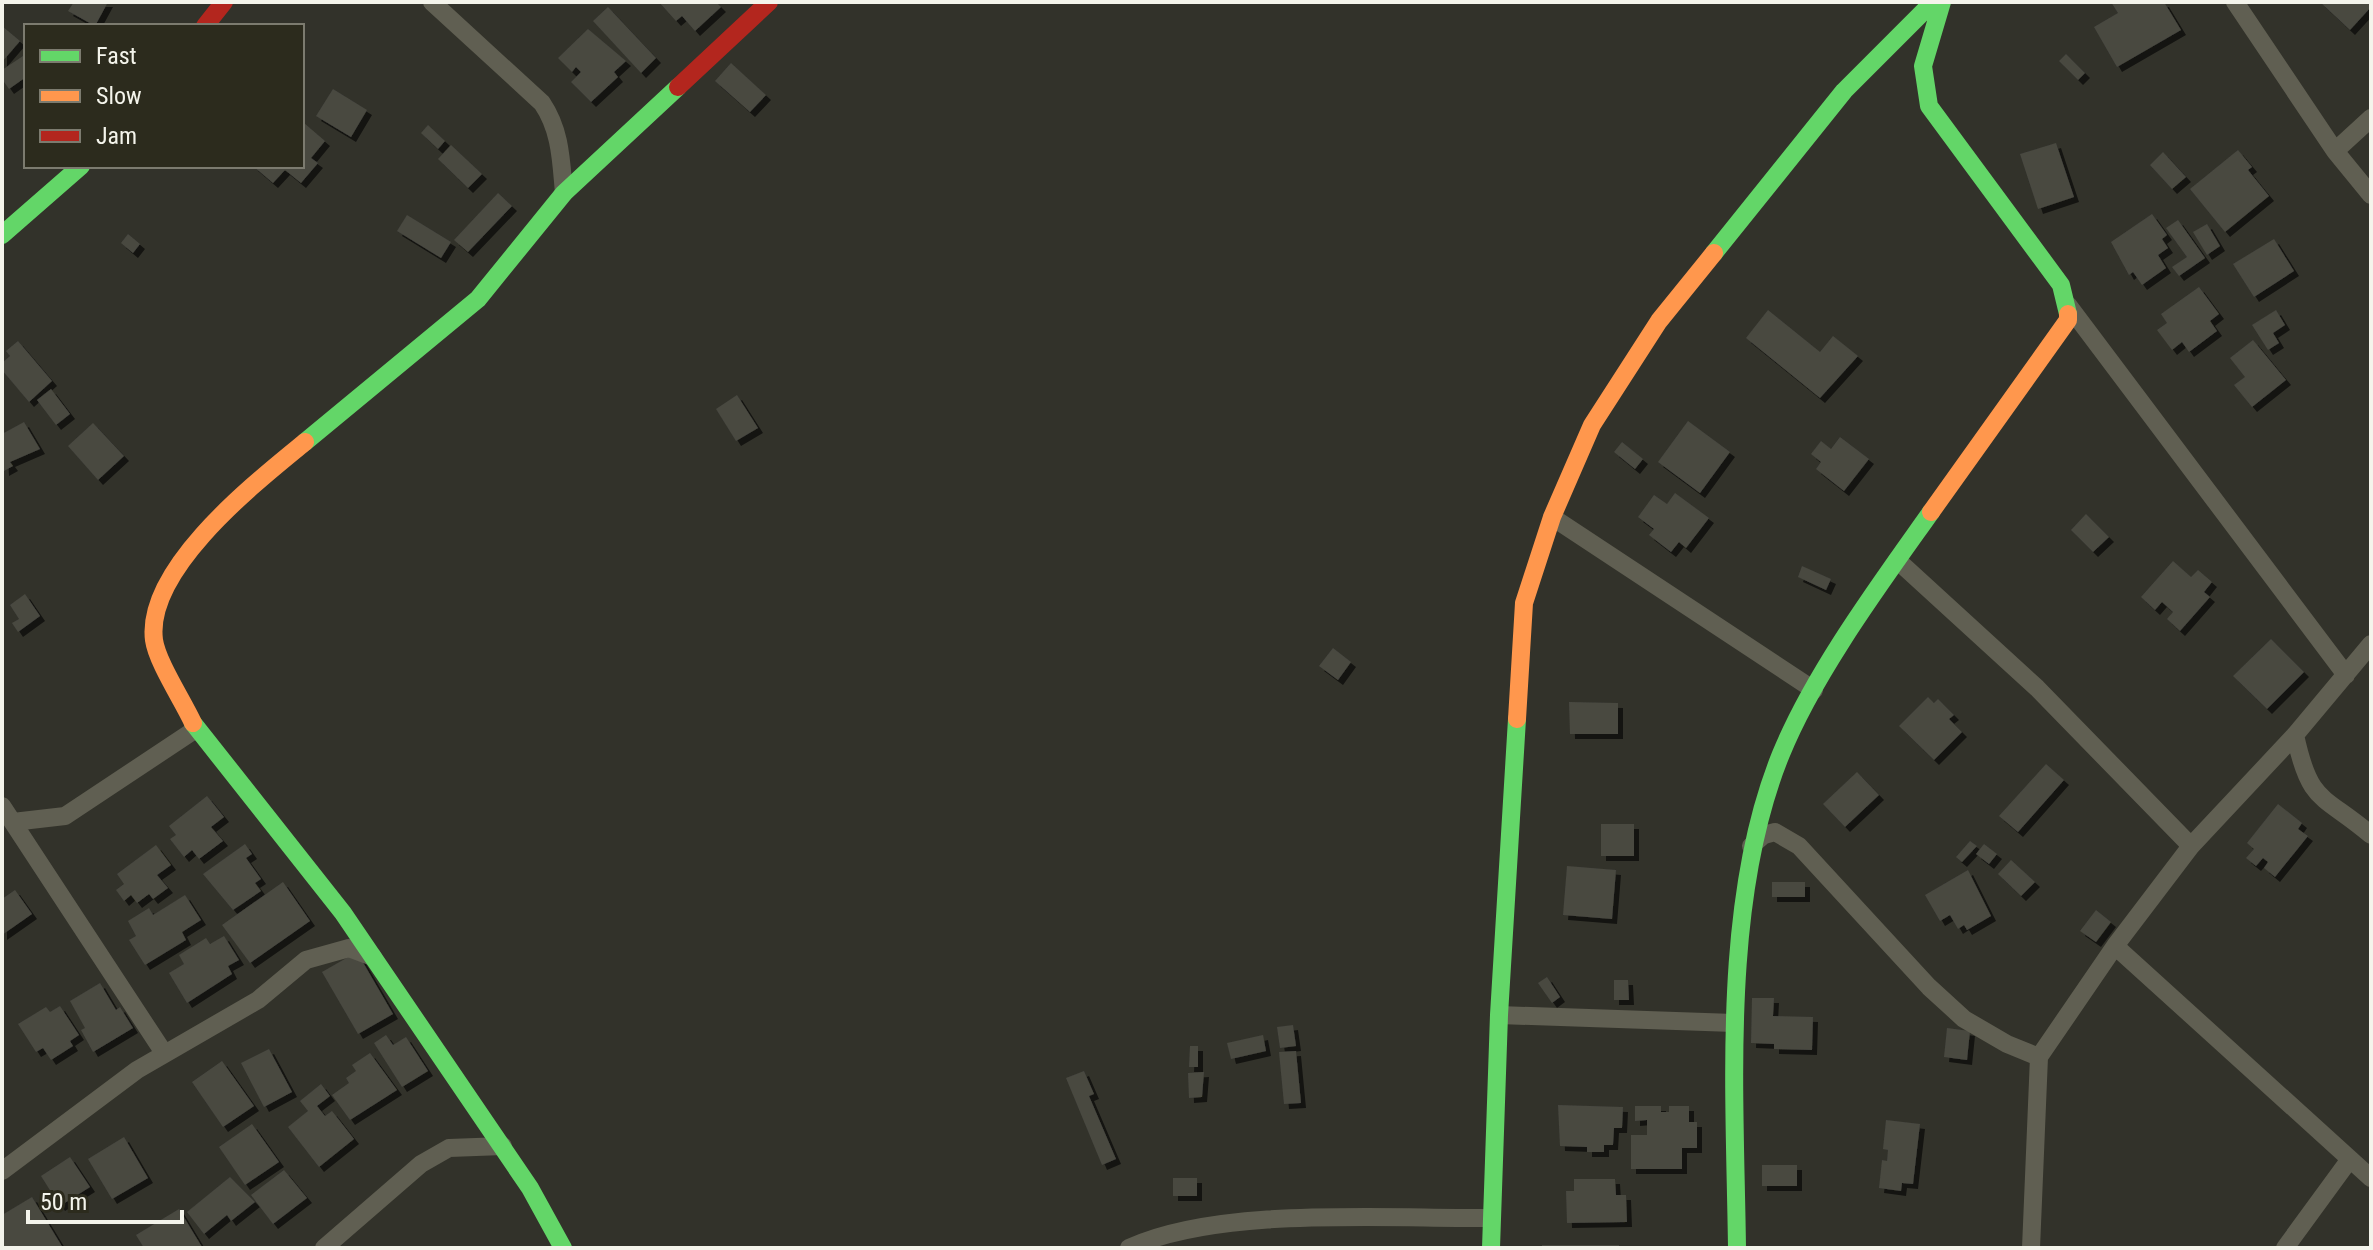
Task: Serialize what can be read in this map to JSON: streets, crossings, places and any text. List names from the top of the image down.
{
  "legend": ["Fast", "Slow", "Jam"],
  "scale_bar": "50 m"
}
